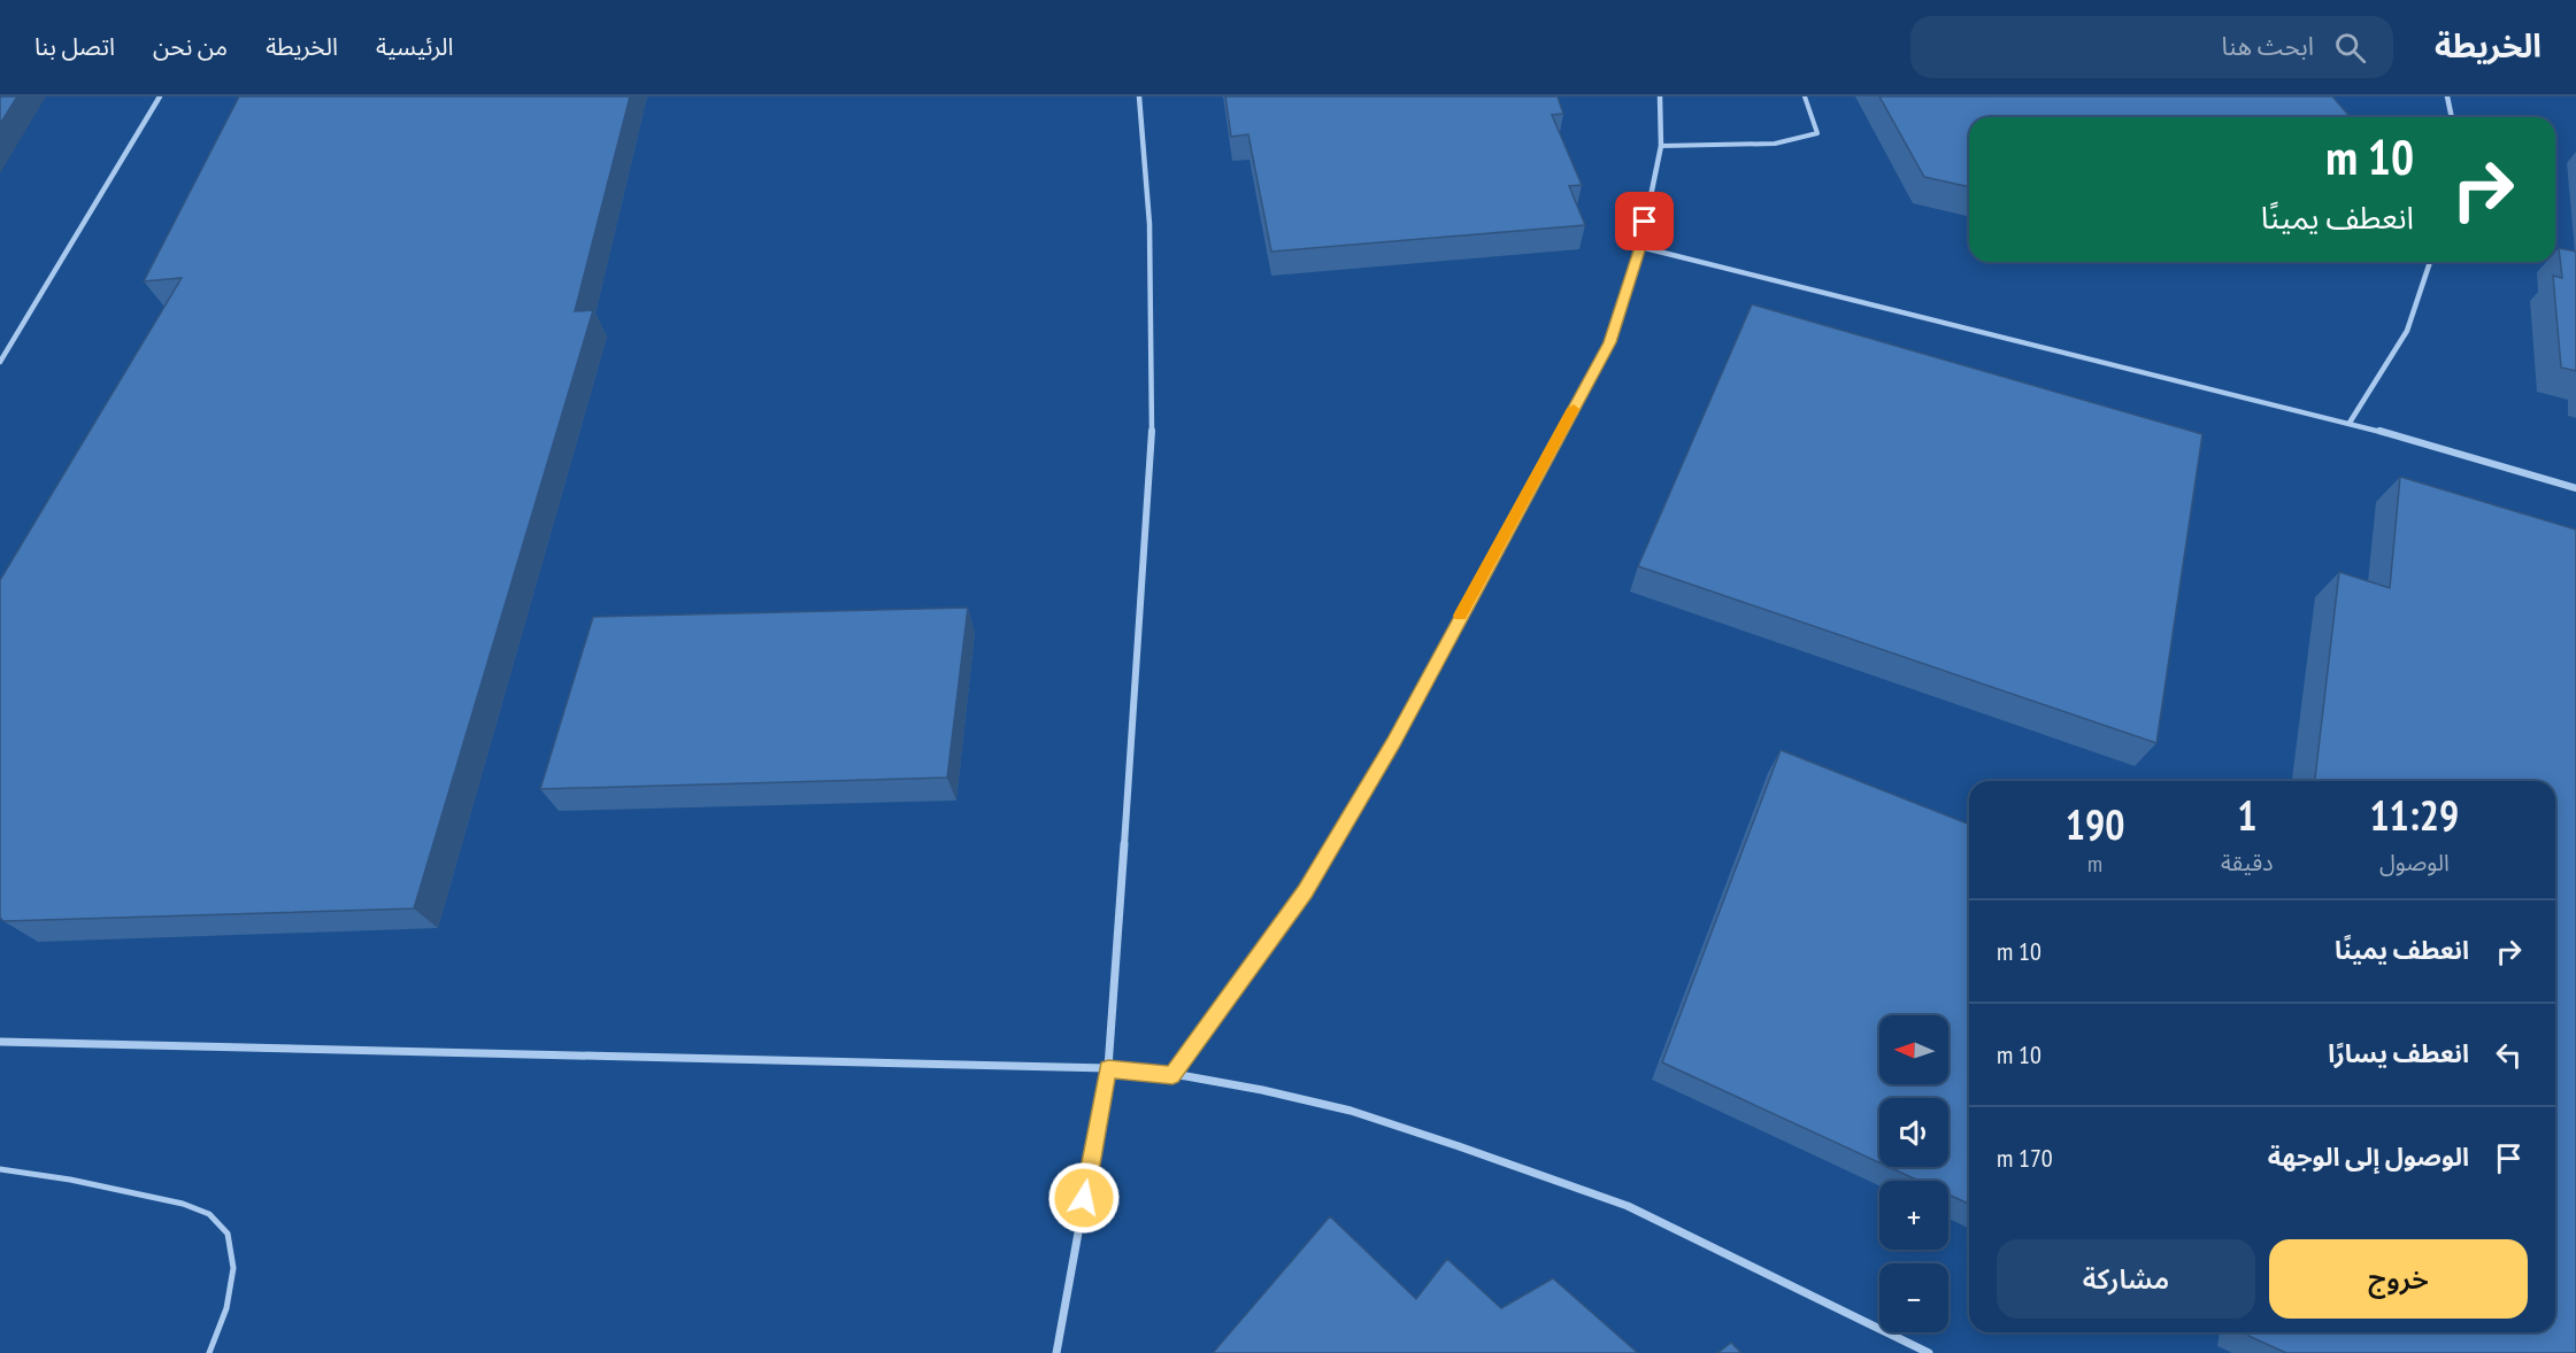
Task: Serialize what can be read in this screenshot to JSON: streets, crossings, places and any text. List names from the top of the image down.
{
  "north": "left",
  "page": {
    "header": "الخريطة",
    "search": "ابحث هنا",
    "nav": [
      "الرئيسية",
      "الخريطة",
      "من نحن",
      "اتصل بنا"
    ],
    "turn": ["10 m", "انعطف يمينًا"],
    "eta": [
      "11:29",
      "الوصول",
      "1",
      "دقيقة",
      "190",
      "m"
    ],
    "list": [
      {
        "name": "انعطف يمينًا",
        "value": "10 m"
      },
      {
        "name": "انعطف يسارًا",
        "value": "10 m"
      },
      {
        "name": "الوصول إلى الوجهة",
        "value": "170 m"
      }
    ],
    "map_buttons": ["+", "−"],
    "buttons": ["خروج", "مشاركة"]
  }
}
